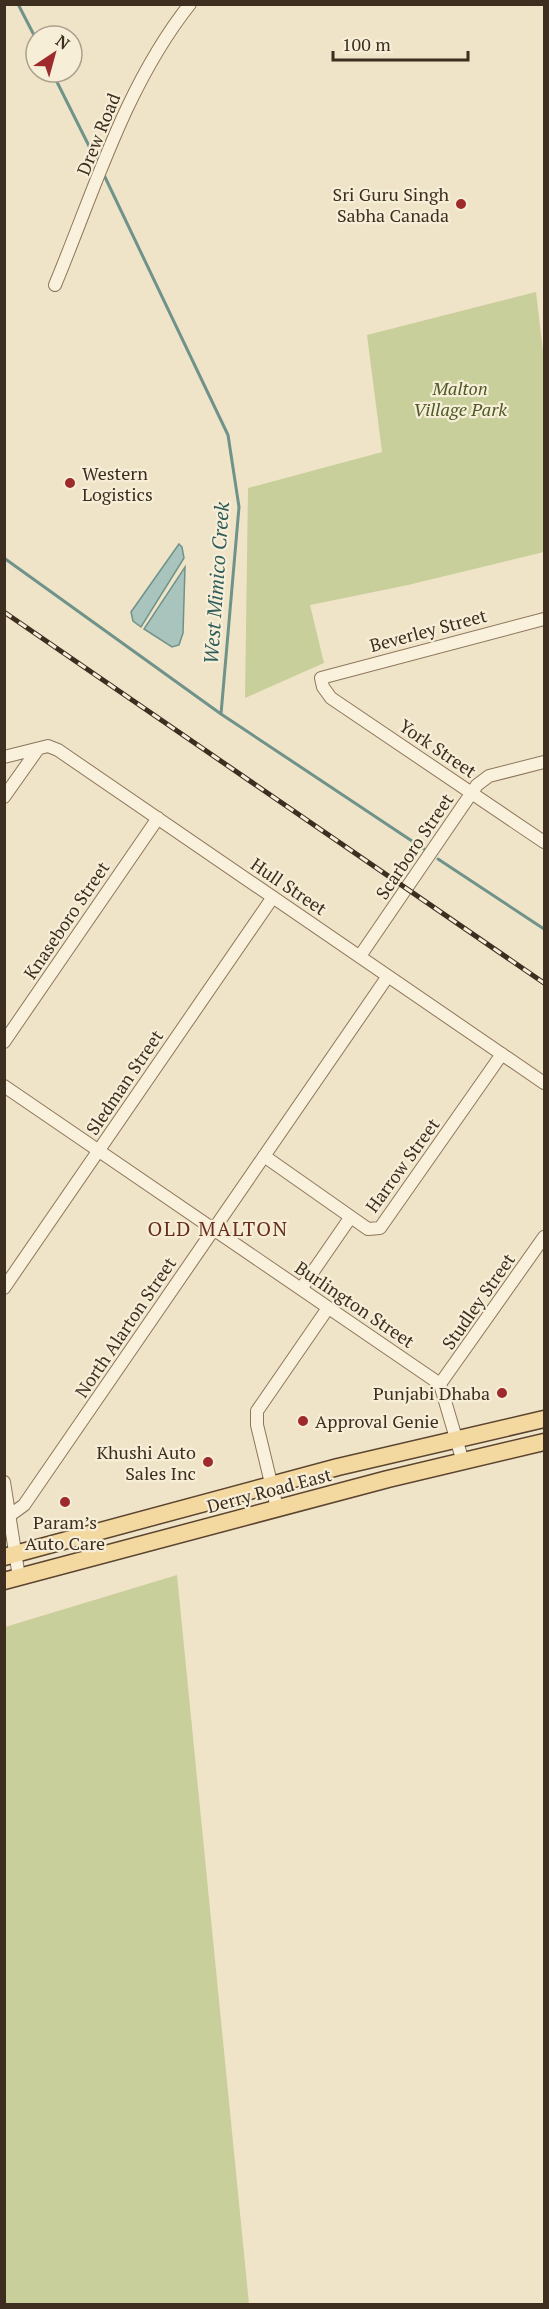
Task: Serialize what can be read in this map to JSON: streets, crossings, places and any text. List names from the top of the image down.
{
  "streets": {
    "main road": ["Derry Road East"],
    "street": [
      "Drew Road",
      "Beverley Street",
      "York Street",
      "Scarboro Street",
      "Hull Street",
      "Knaseboro Street",
      "Sledman Street",
      "Harrow Street",
      "Studley Street",
      "Burlington Street",
      "North Alarton Street"
    ]
  },
  "crossings": [
    ["Beverley Street", "York Street"],
    ["York Street", "Scarboro Street"],
    ["Scarboro Street", "Hull Street"],
    ["Hull Street", "Knaseboro Street"],
    ["Hull Street", "Sledman Street"],
    ["Hull Street", "Harrow Street"],
    ["Hull Street", "North Alarton Street"],
    ["Sledman Street", "Burlington Street"],
    ["Harrow Street", "Burlington Street"],
    ["Studley Street", "Burlington Street"],
    ["Burlington Street", "North Alarton Street"]
  ],
  "districts": ["OLD MALTON"],
  "water": ["West Mimico Creek"],
  "parks": ["Malton Village Park"],
  "places": [
    "Sri Guru Singh Sabha Canada",
    "Western Logistics",
    "Punjabi Dhaba",
    "Approval Genie",
    "Khushi Auto Sales Inc",
    "Param’s Auto Care"
  ],
  "scale_bar": "100 m",
  "north": "top right"
}
